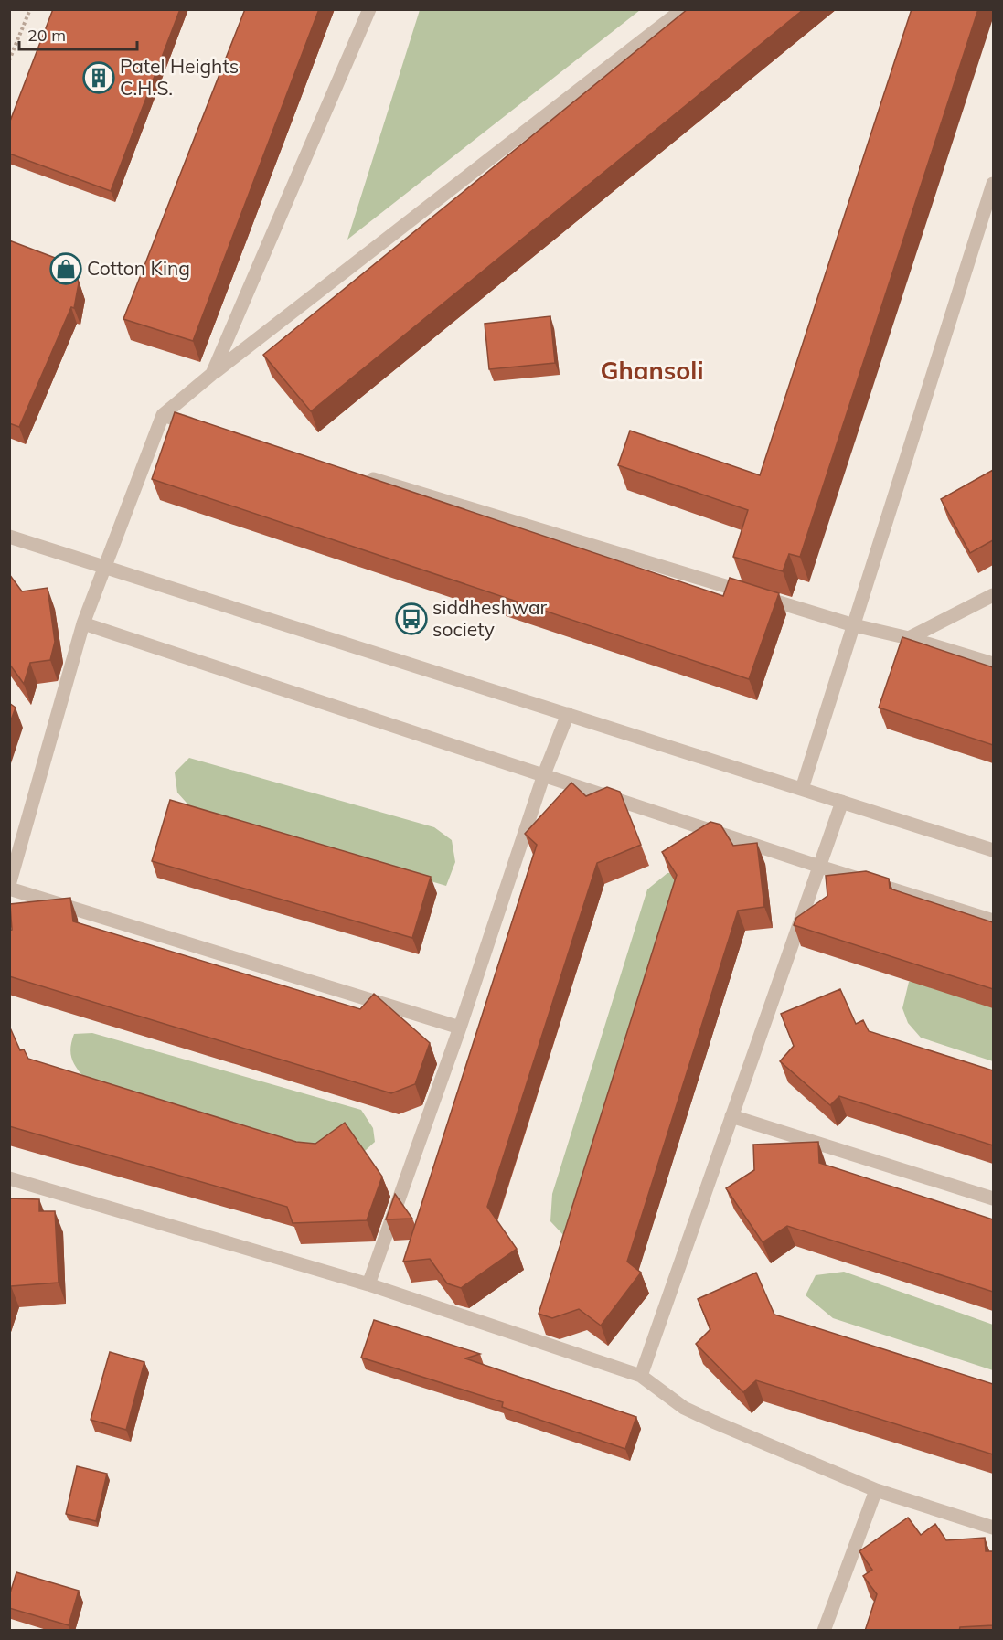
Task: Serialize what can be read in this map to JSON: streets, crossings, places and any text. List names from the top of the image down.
{
  "districts": ["Ghansoli"],
  "places": {
    "building": ["Patel Heights C.H.S."],
    "shop": ["Cotton King"],
    "bus stop": ["siddheshwar society"]
  },
  "scale_bar": "20 m"
}
